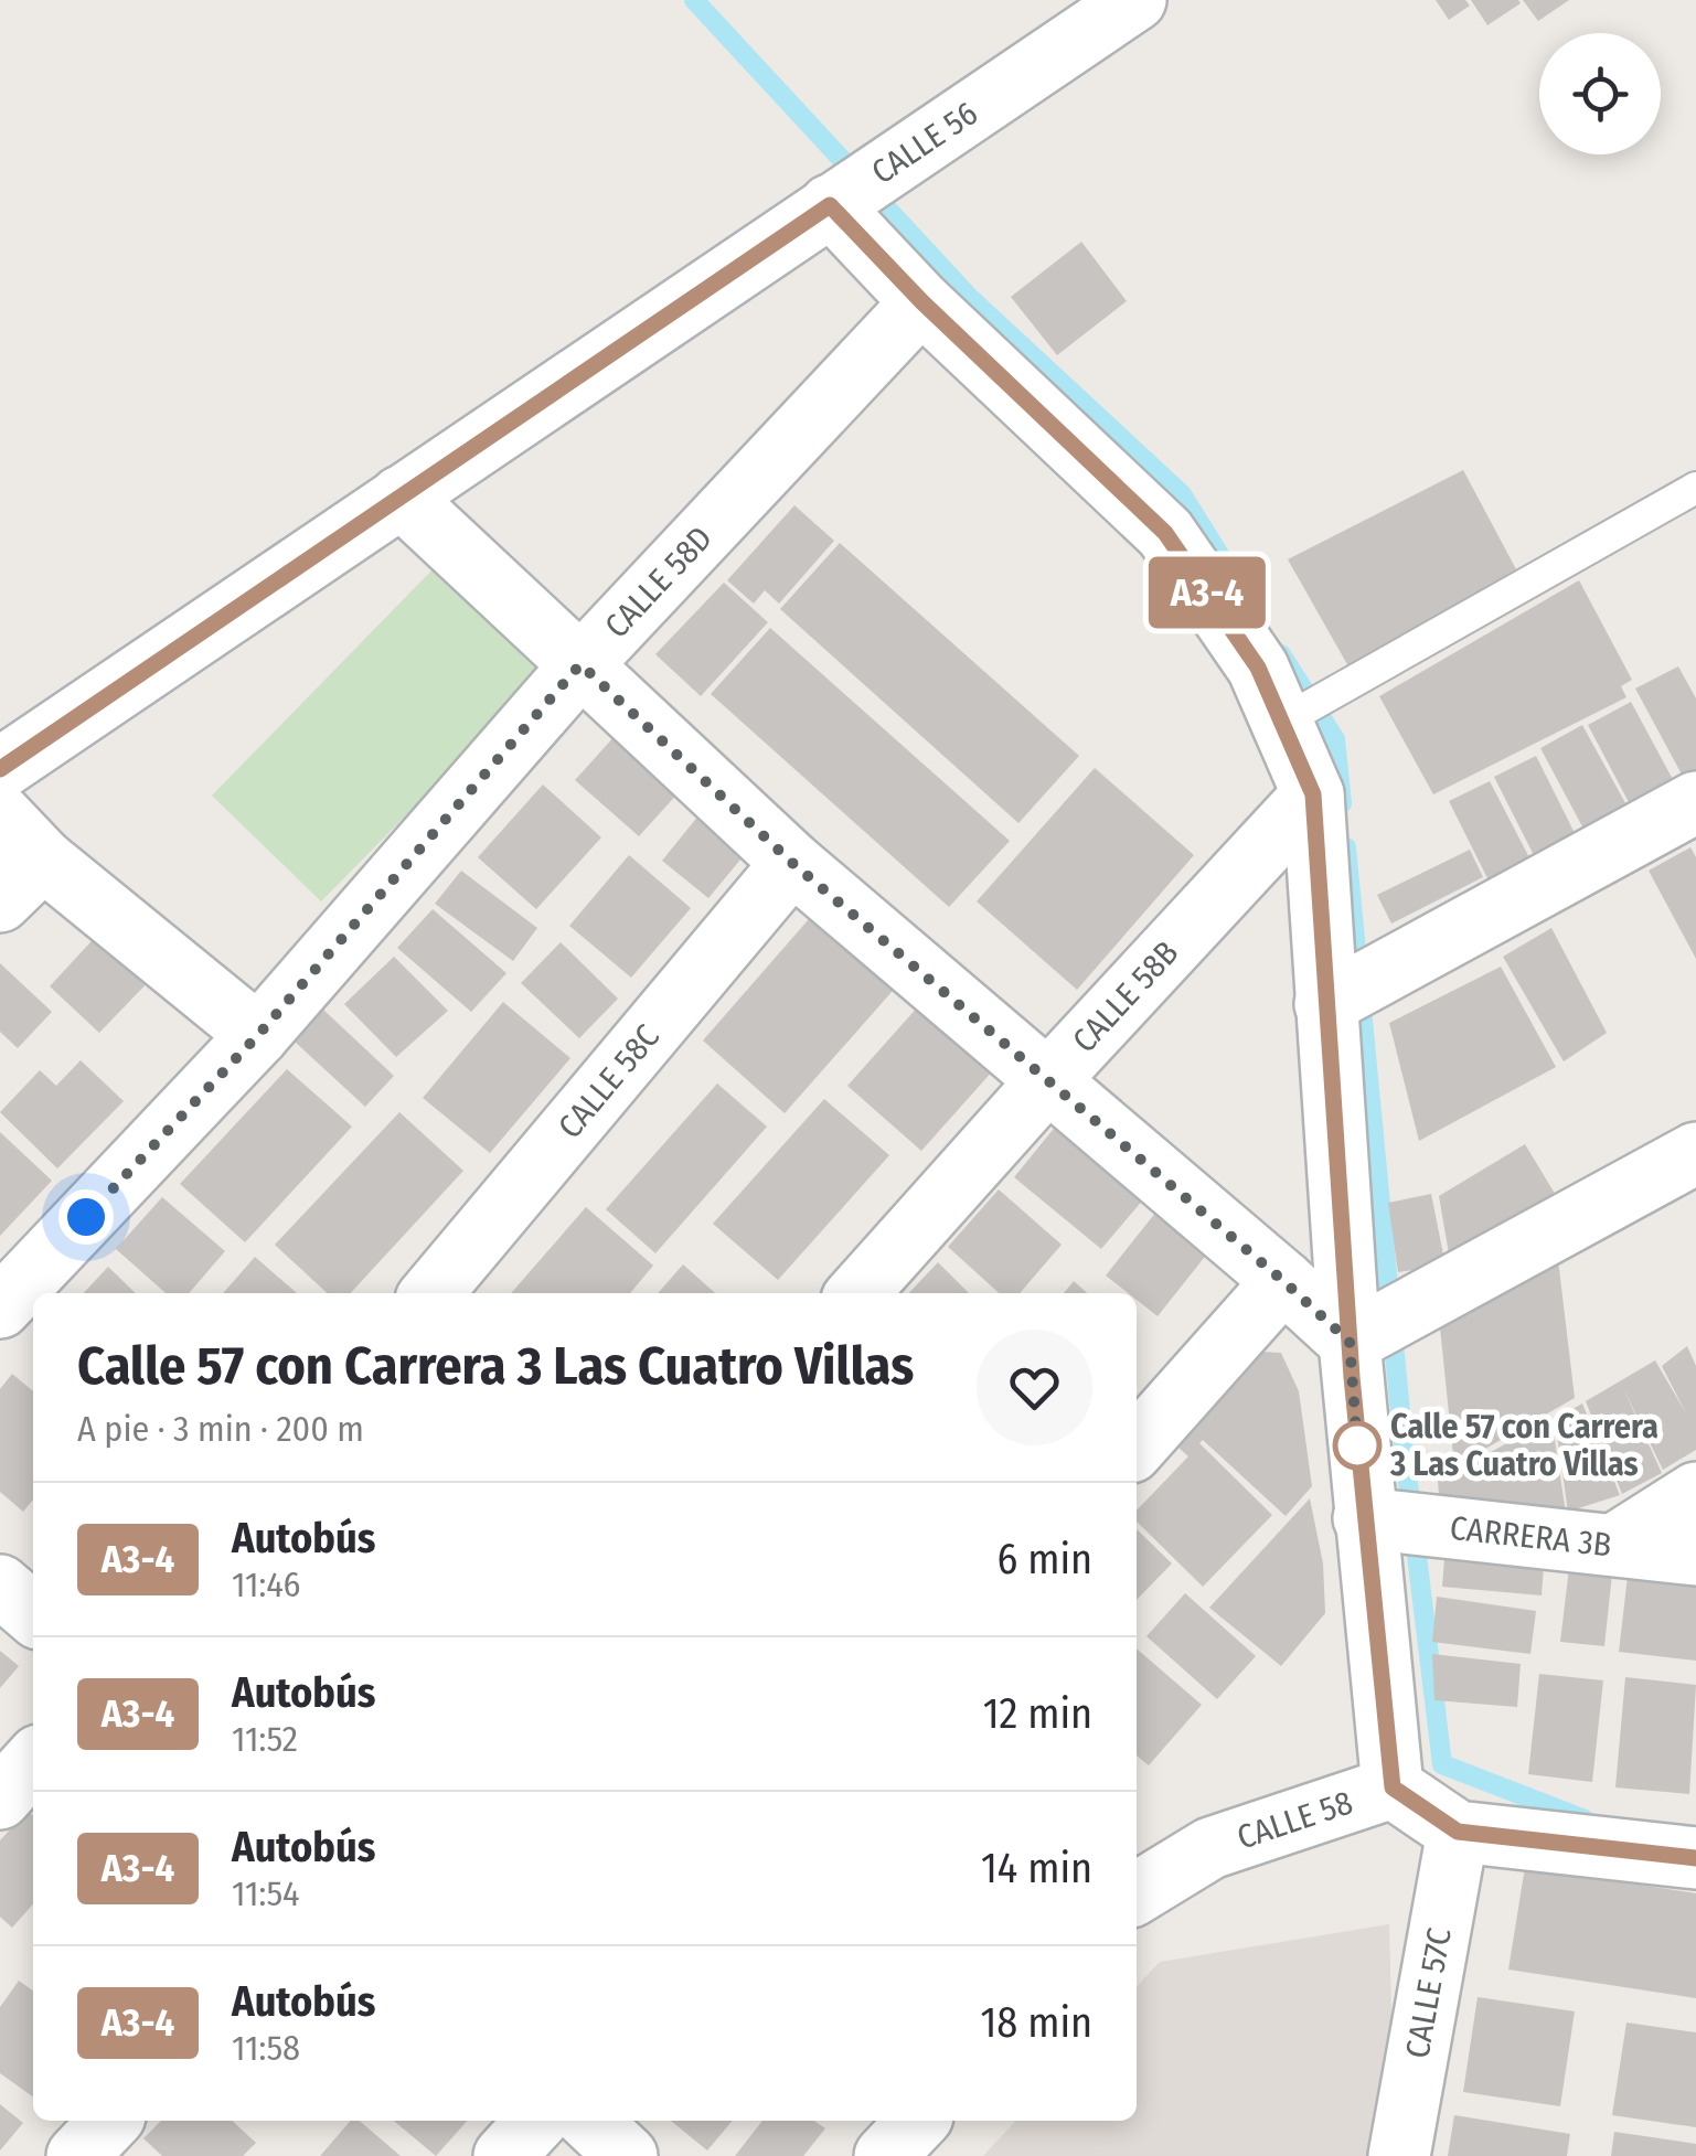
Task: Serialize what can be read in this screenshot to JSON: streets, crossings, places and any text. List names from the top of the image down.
{
  "streets": {
    "street": [
      "CALLE 56",
      "CALLE 58D",
      "CALLE 58B",
      "CALLE 58C",
      "CARRERA 3B",
      "CALLE 58",
      "CALLE 57C"
    ]
  },
  "crossings": [
    ["CALLE 58", "CALLE 57C"]
  ],
  "places": ["Calle 57 con Carrera 3 Las Cuatro Villas"],
  "lines": ["bus line A3-4"],
  "page": {
    "on_map": "A3-4",
    "heading": ["Calle 57 con Carrera 3 Las Cuatro Villas", "A pie · 3 min · 200 m"],
    "list": [
      {
        "mark": "A3-4",
        "name": "Autobús",
        "note": "11:46",
        "value": "6 min"
      },
      {
        "mark": "A3-4",
        "name": "Autobús",
        "note": "11:52",
        "value": "12 min"
      },
      {
        "mark": "A3-4",
        "name": "Autobús",
        "note": "11:54",
        "value": "14 min"
      },
      {
        "mark": "A3-4",
        "name": "Autobús",
        "note": "11:58",
        "value": "18 min"
      }
    ]
  }
}
